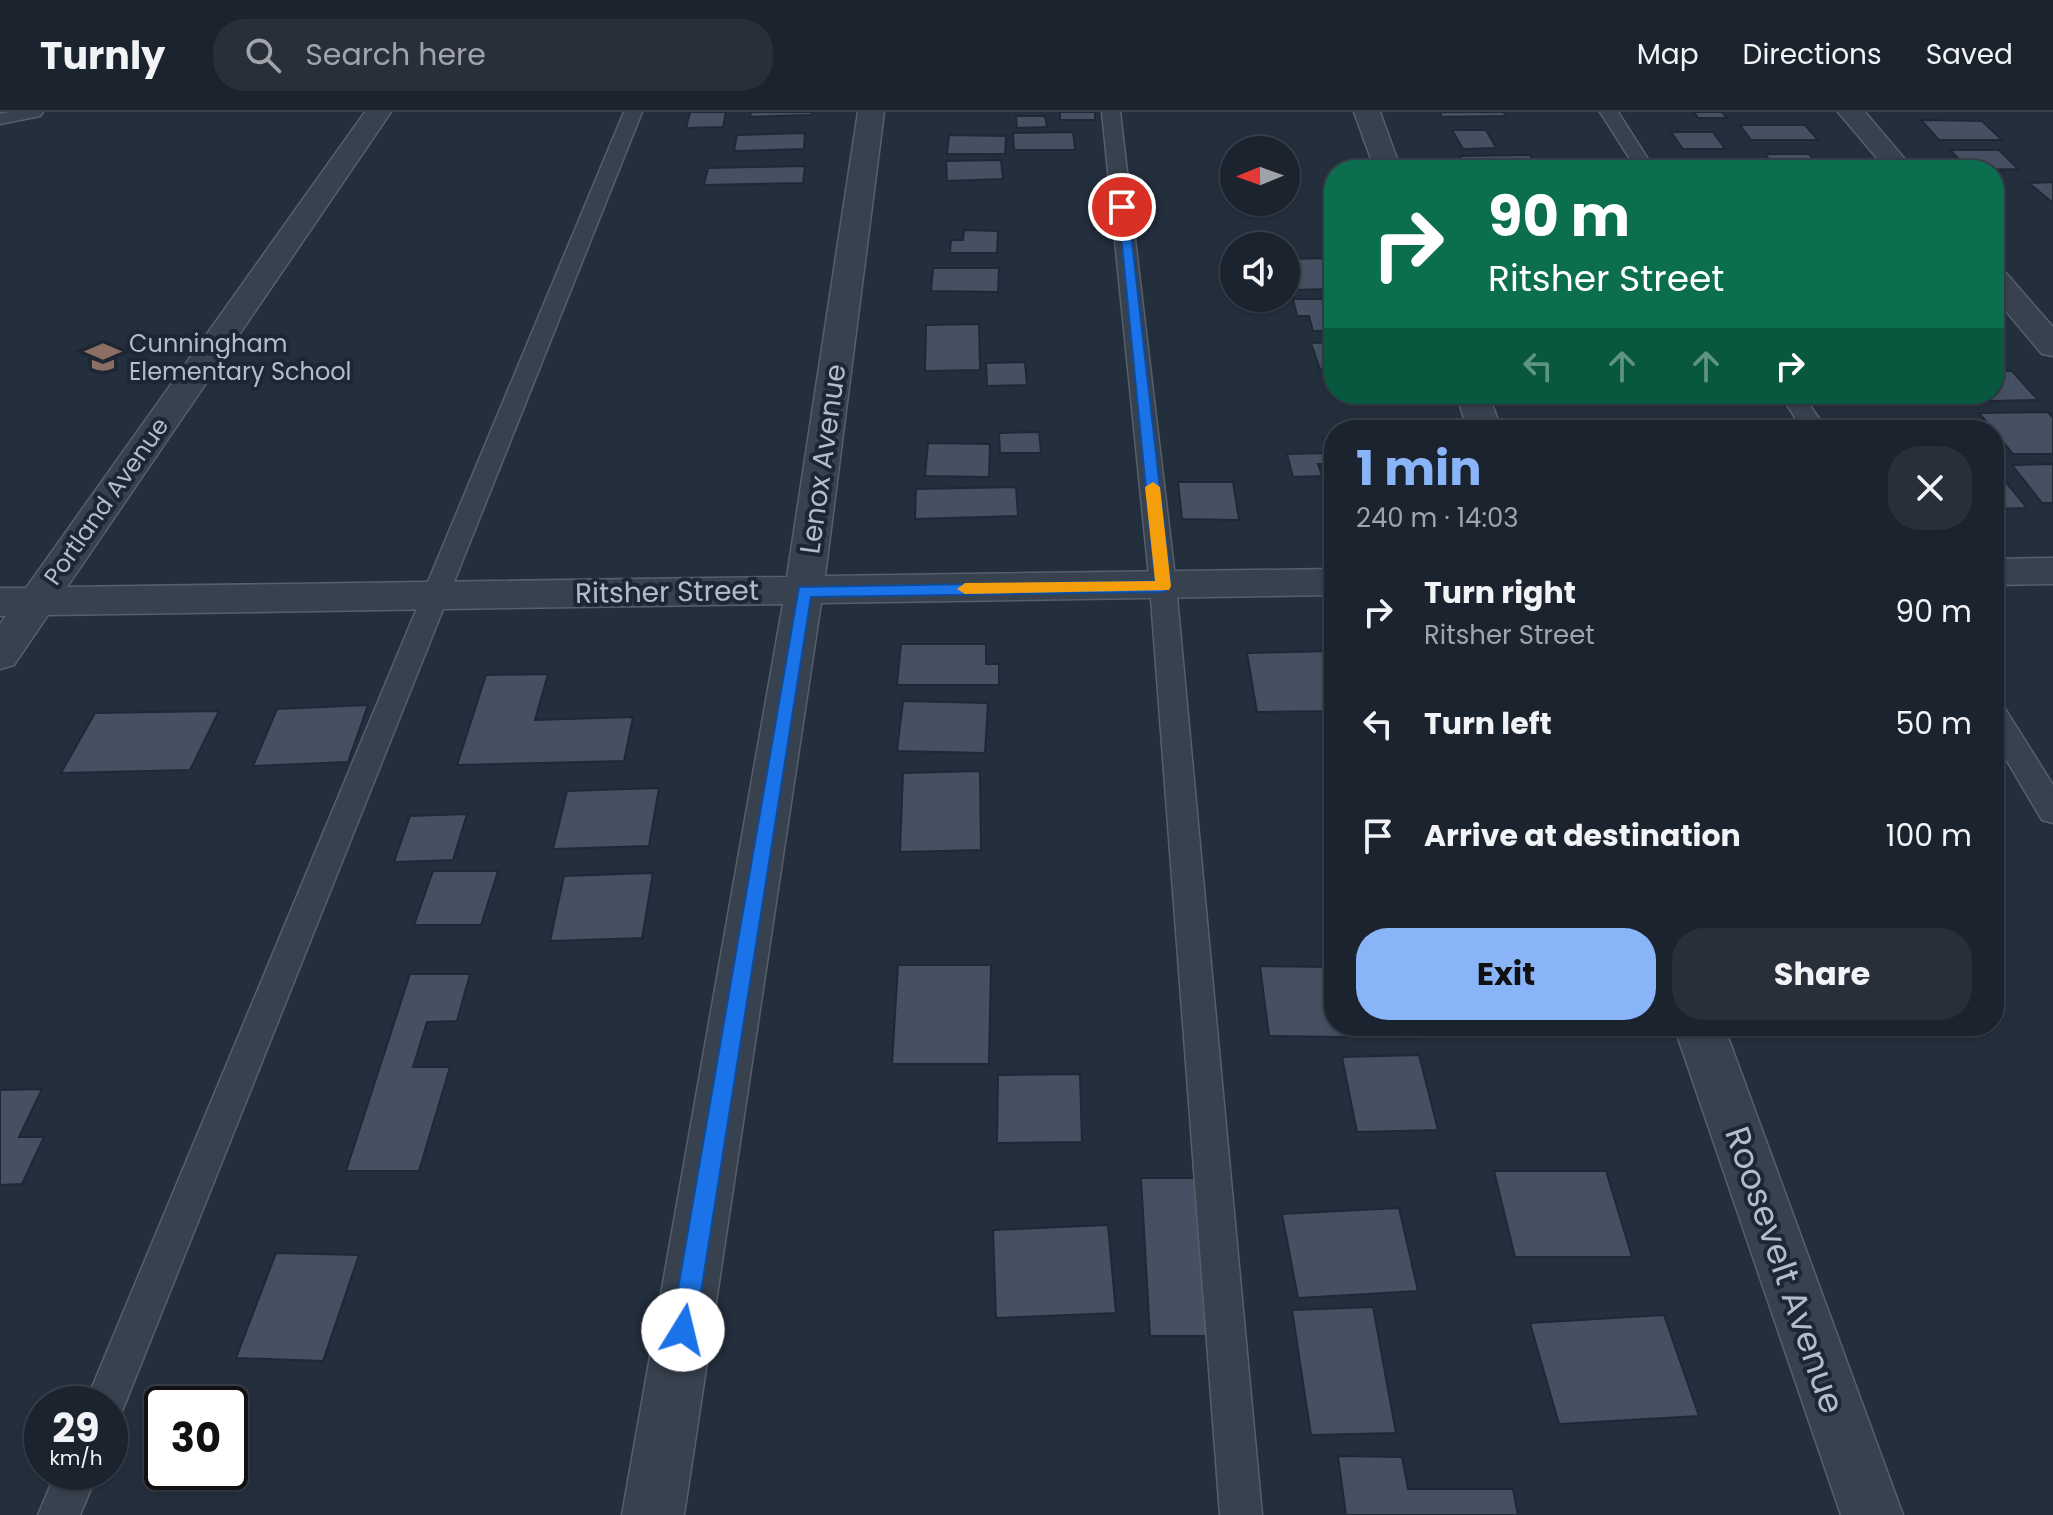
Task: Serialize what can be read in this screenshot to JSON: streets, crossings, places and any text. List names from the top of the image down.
{
  "streets": {
    "street": [
      "Lenox Avenue",
      "Portland Avenue",
      "Ritsher Street",
      "Roosevelt Avenue"
    ]
  },
  "crossings": [
    ["Lenox Avenue", "Ritsher Street"],
    ["Portland Avenue", "Ritsher Street"]
  ],
  "places": {
    "school or university": ["Cunningham Elementary School"]
  },
  "north": "left",
  "page": {
    "header": "Turnly",
    "search": "Search here",
    "nav": ["Map", "Directions", "Saved"],
    "turn": ["90 m", "Ritsher Street"],
    "heading": ["1 min", "240 m · 14:03"],
    "list": [
      {
        "name": "Turn right",
        "note": "Ritsher Street",
        "value": "90 m"
      },
      {
        "name": "Turn left",
        "value": "50 m"
      },
      {
        "name": "Arrive at destination",
        "value": "100 m"
      }
    ],
    "buttons": ["Exit", "Share"],
    "speed": "29 km/h",
    "limit": "30"
  }
}
